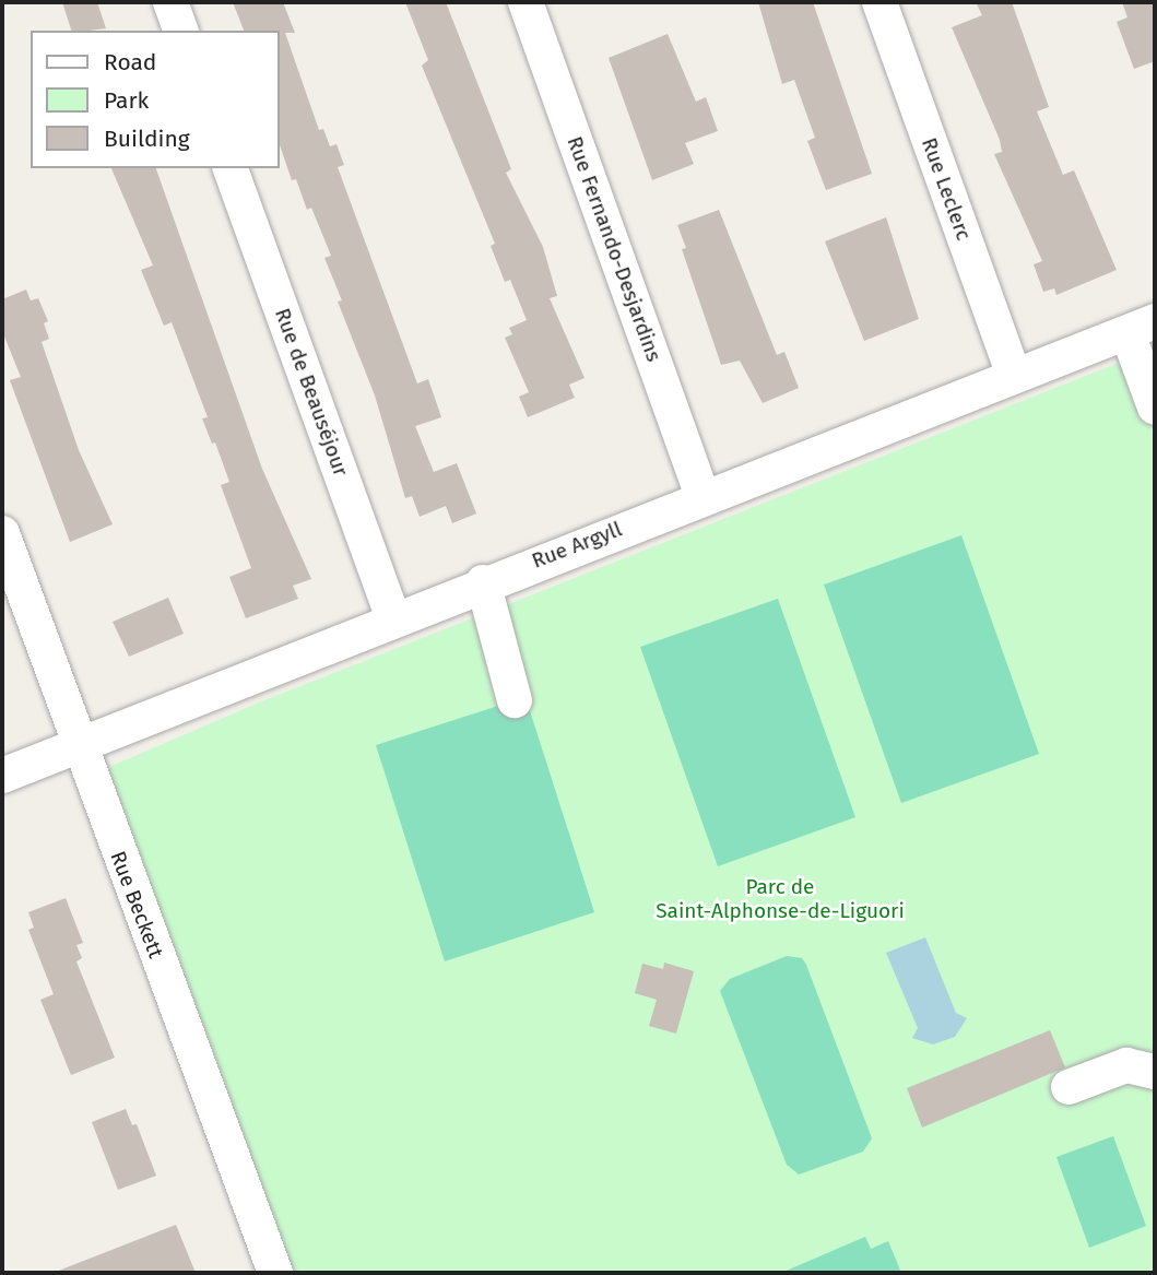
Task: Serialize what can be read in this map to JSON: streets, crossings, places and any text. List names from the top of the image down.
{
  "streets": {
    "street": [
      "Rue Leclerc",
      "Rue Fernando-Desjardins",
      "Rue de Beauséjour",
      "Rue Argyll",
      "Rue Beckett"
    ]
  },
  "crossings": [
    ["Rue Leclerc", "Rue Argyll"],
    ["Rue Fernando-Desjardins", "Rue Argyll"],
    ["Rue de Beauséjour", "Rue Argyll"],
    ["Rue Argyll", "Rue Beckett"]
  ],
  "parks": ["Parc de Saint-Alphonse-de-Liguori"],
  "legend": ["Road", "Park", "Building"]
}
